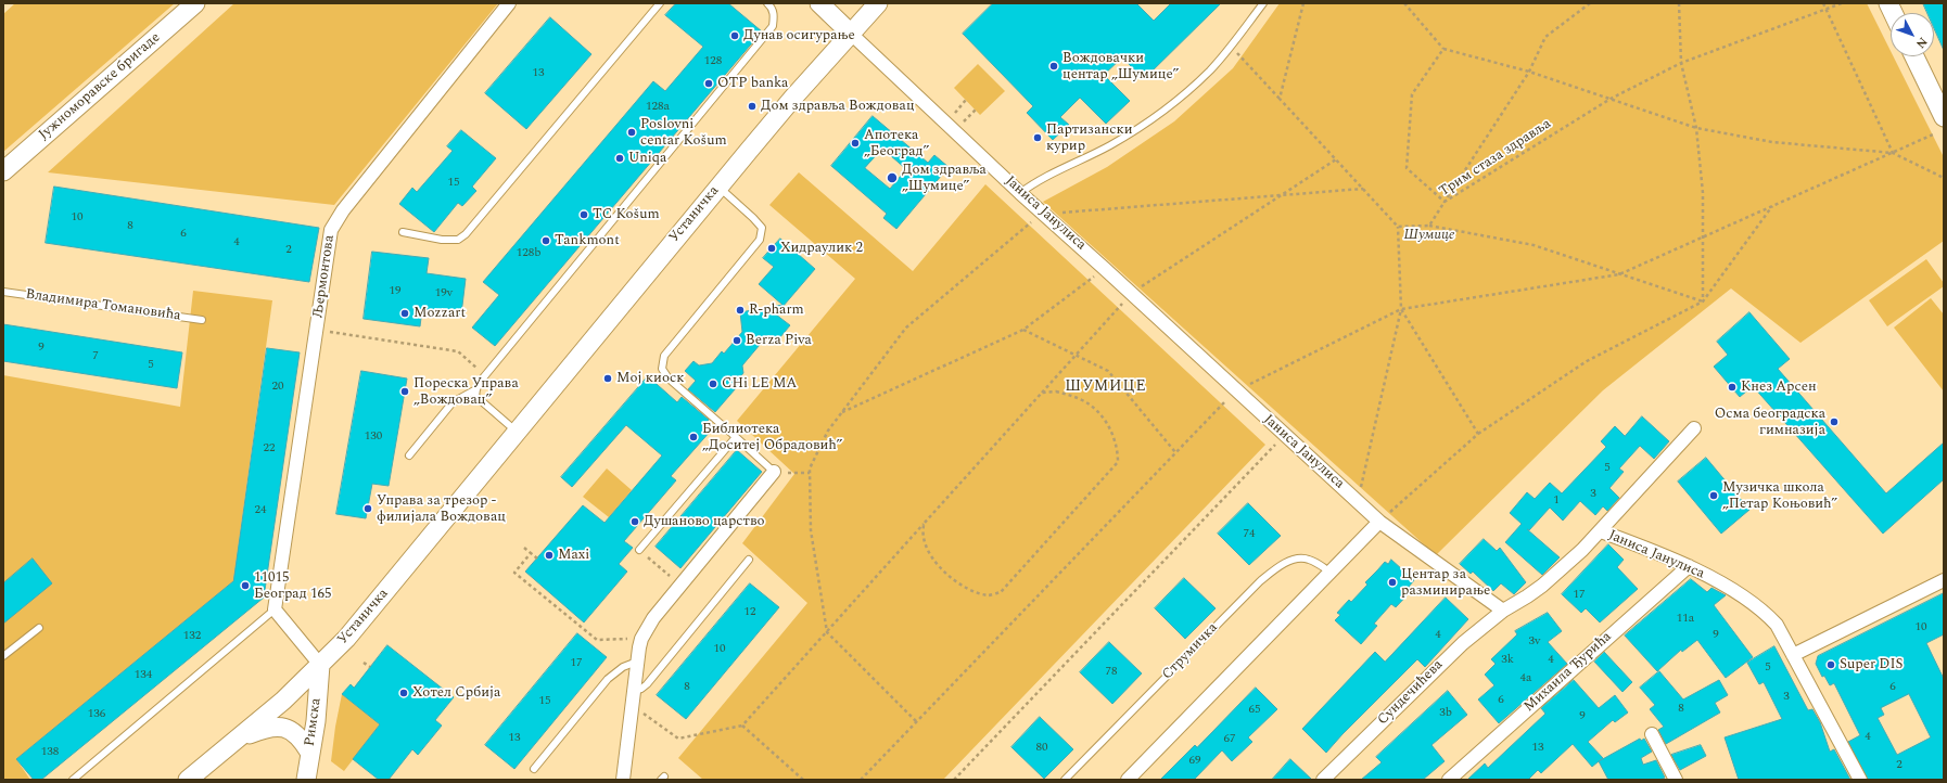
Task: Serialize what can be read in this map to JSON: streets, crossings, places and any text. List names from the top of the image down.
{
  "streets": {
    "main road": ["Јужноморавске бригаде", "Устаничка", "Римска"],
    "street": [
      "Јаниса Јанулиса",
      "Љермонтова",
      "Михаила Ђурића",
      "Сундечићева"
    ],
    "lane": ["Владимира Томановића", "Струмичка"],
    "path": ["Трим стаза здравља"]
  },
  "crossings": [
    ["Јаниса Јанулиса", "Устаничка"],
    ["Јаниса Јанулиса", "Михаила Ђурића"],
    ["Јаниса Јанулиса", "Сундечићева"],
    ["Устаничка", "Римска"]
  ],
  "districts": ["ШУМИЦЕ"],
  "parks": ["Шумице"],
  "places": [
    "Дунав осигурање",
    "Вождовачки центар „Шумице”",
    "OTP banka",
    "Дом здравља Вождовац",
    "Poslovni centar Košum",
    "Партизански курир",
    "Апотека „Београд”",
    "Uniqa",
    "Дом здравља „Шумице”",
    "TC Košum",
    "Tankmont",
    "Хидраулик 2",
    "R-pharm",
    "Mozzart",
    "Berza Piva",
    "Мој киоск",
    "CHi LE MA",
    "Кнез Арсен",
    "Пореска Управа „Вождовац”",
    "Осма београдска гимназија",
    "Библиотека „Доситеј Обрадовић”",
    "Музичка школа „Петар Коњовић”",
    "Управа за трезор - филијала Вождовац",
    "Душаново царство",
    "Maxi",
    "Центар за разминирање",
    "11015 Београд 165",
    "Super DIS",
    "Хотел Србија"
  ],
  "house_numbers": [
    "128",
    "13",
    "128a",
    "15",
    "10",
    "8",
    "6",
    "4",
    "2",
    "128b",
    "19",
    "19v",
    "9",
    "7",
    "5",
    "20",
    "130",
    "22",
    "5",
    "3",
    "1",
    "24",
    "74",
    "17",
    "12",
    "11a",
    "10",
    "4",
    "9",
    "132",
    "3v",
    "10",
    "3k",
    "4",
    "17",
    "5",
    "78",
    "134",
    "4a",
    "8",
    "6",
    "3",
    "6",
    "15",
    "8",
    "65",
    "3b",
    "136",
    "9",
    "4",
    "13",
    "67",
    "80",
    "13",
    "138",
    "69",
    "2"
  ],
  "north": "bottom right"
}
